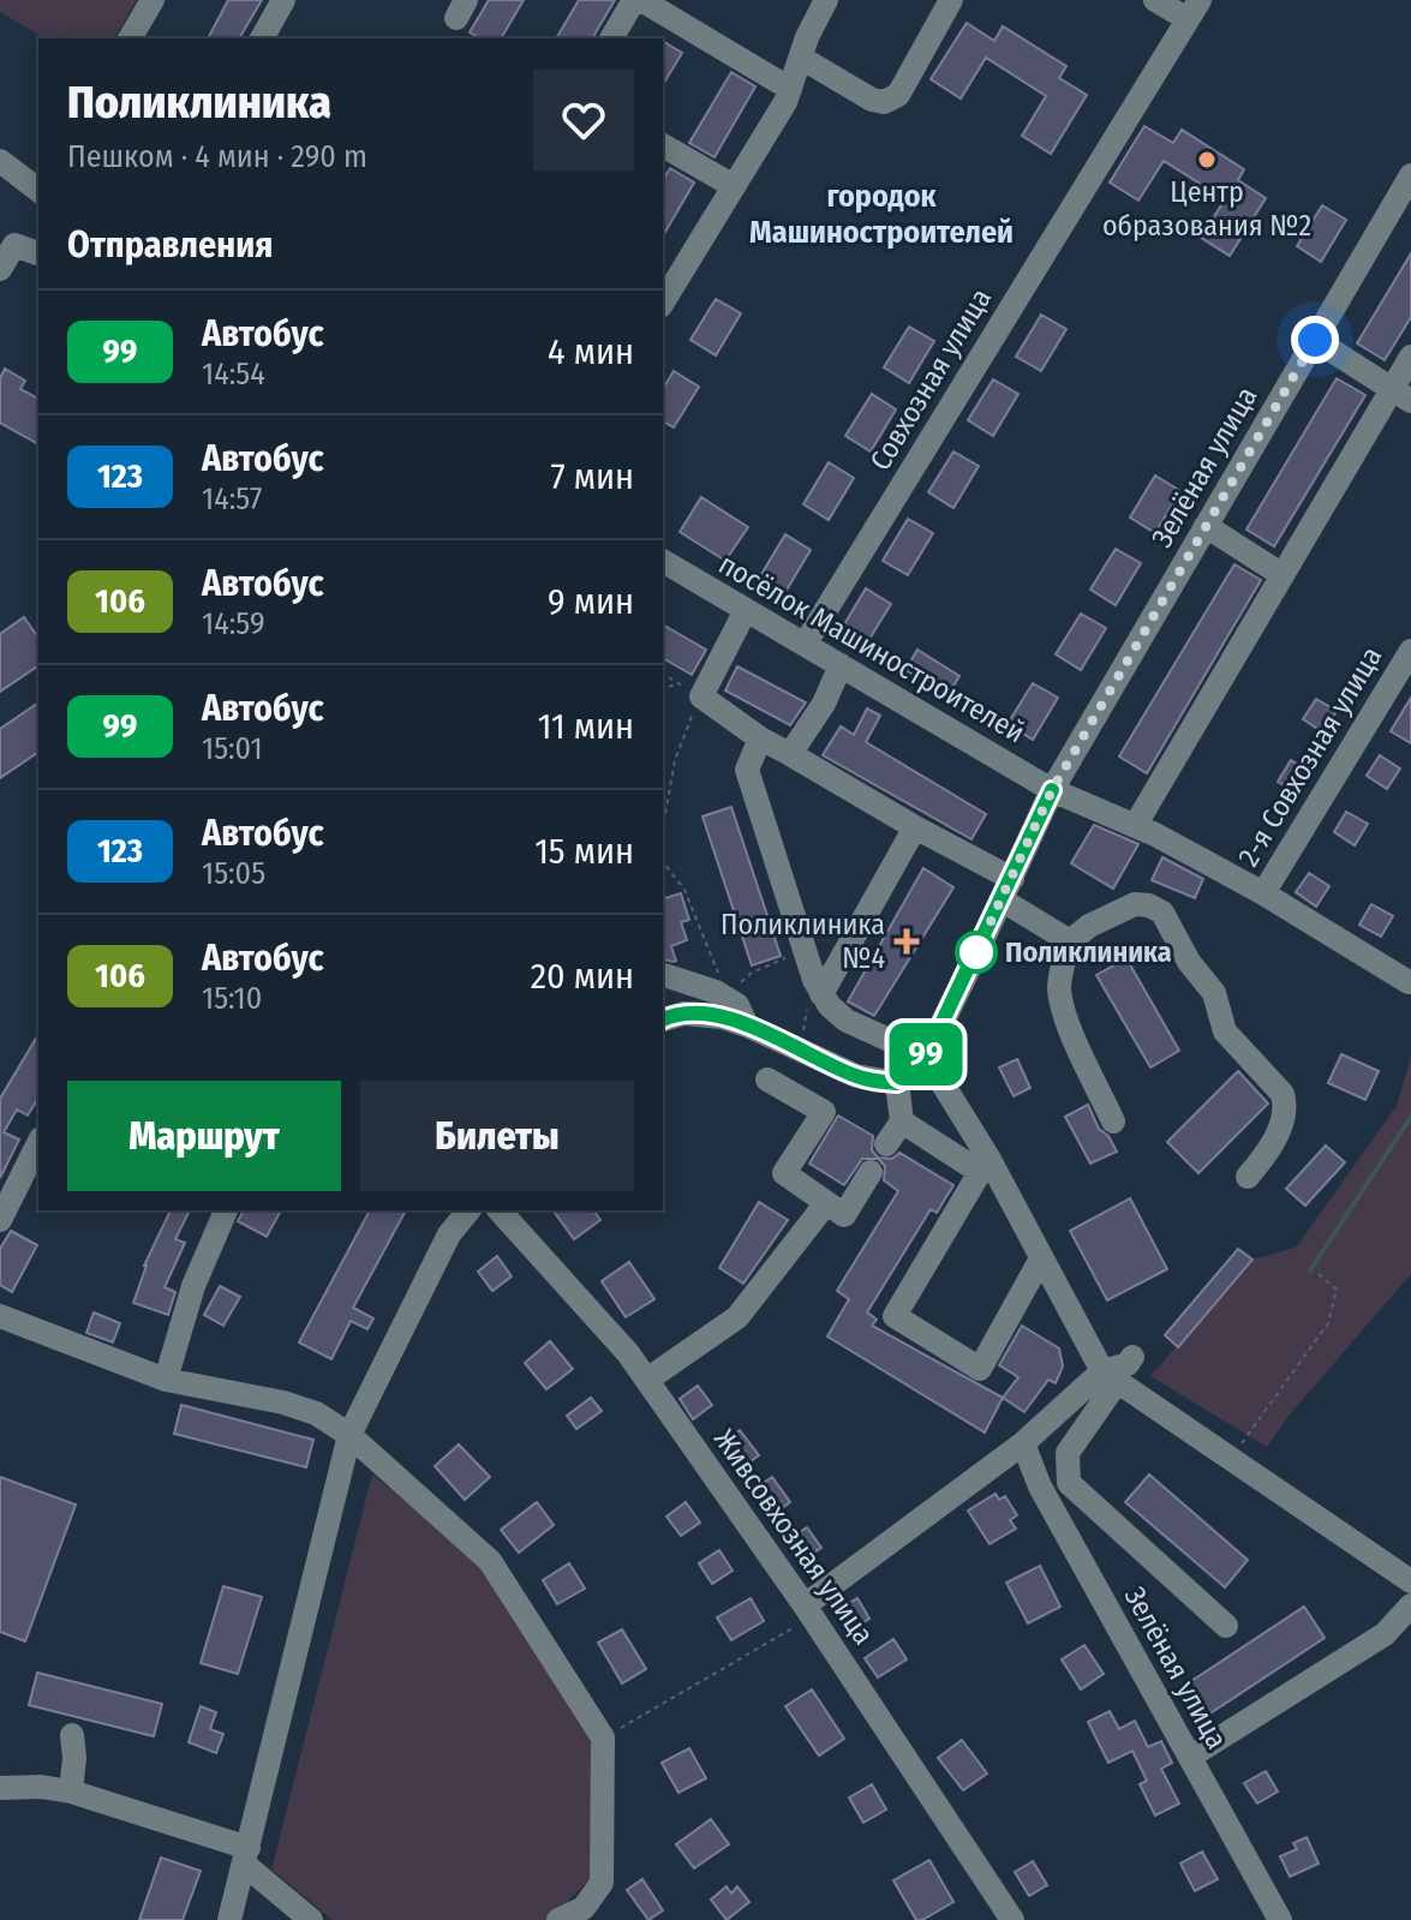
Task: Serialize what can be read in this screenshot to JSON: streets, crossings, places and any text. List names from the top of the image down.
{
  "streets": {
    "street": [
      "Совхозная улица",
      "Зелёная улица",
      "посёлок Машиностроителей",
      "2-я Совхозная улица",
      "Живсовхозная улица"
    ]
  },
  "crossings": [
    ["Совхозная улица", "посёлок Машиностроителей"],
    ["Зелёная улица", "посёлок Машиностроителей"],
    ["посёлок Машиностроителей", "2-я Совхозная улица"]
  ],
  "districts": ["городок Машиностроителей"],
  "places": {
    "other": ["Центр образования №2", "Поликлиника"],
    "health": ["Поликлиника №4"]
  },
  "lines": ["bus line 99"],
  "page": {
    "on_map": "99",
    "heading": [
      ["Поликлиника", "Пешком · 4 мин · 290 m"],
      "Отправления"
    ],
    "list": [
      {
        "mark": "99",
        "name": "Автобус",
        "note": "14:54",
        "value": "4 мин"
      },
      {
        "mark": "123",
        "name": "Автобус",
        "note": "14:57",
        "value": "7 мин"
      },
      {
        "mark": "106",
        "name": "Автобус",
        "note": "14:59",
        "value": "9 мин"
      },
      {
        "mark": "99",
        "name": "Автобус",
        "note": "15:01",
        "value": "11 мин"
      },
      {
        "mark": "123",
        "name": "Автобус",
        "note": "15:05",
        "value": "15 мин"
      },
      {
        "mark": "106",
        "name": "Автобус",
        "note": "15:10",
        "value": "20 мин"
      }
    ],
    "buttons": ["Маршрут", "Билеты"]
  }
}
